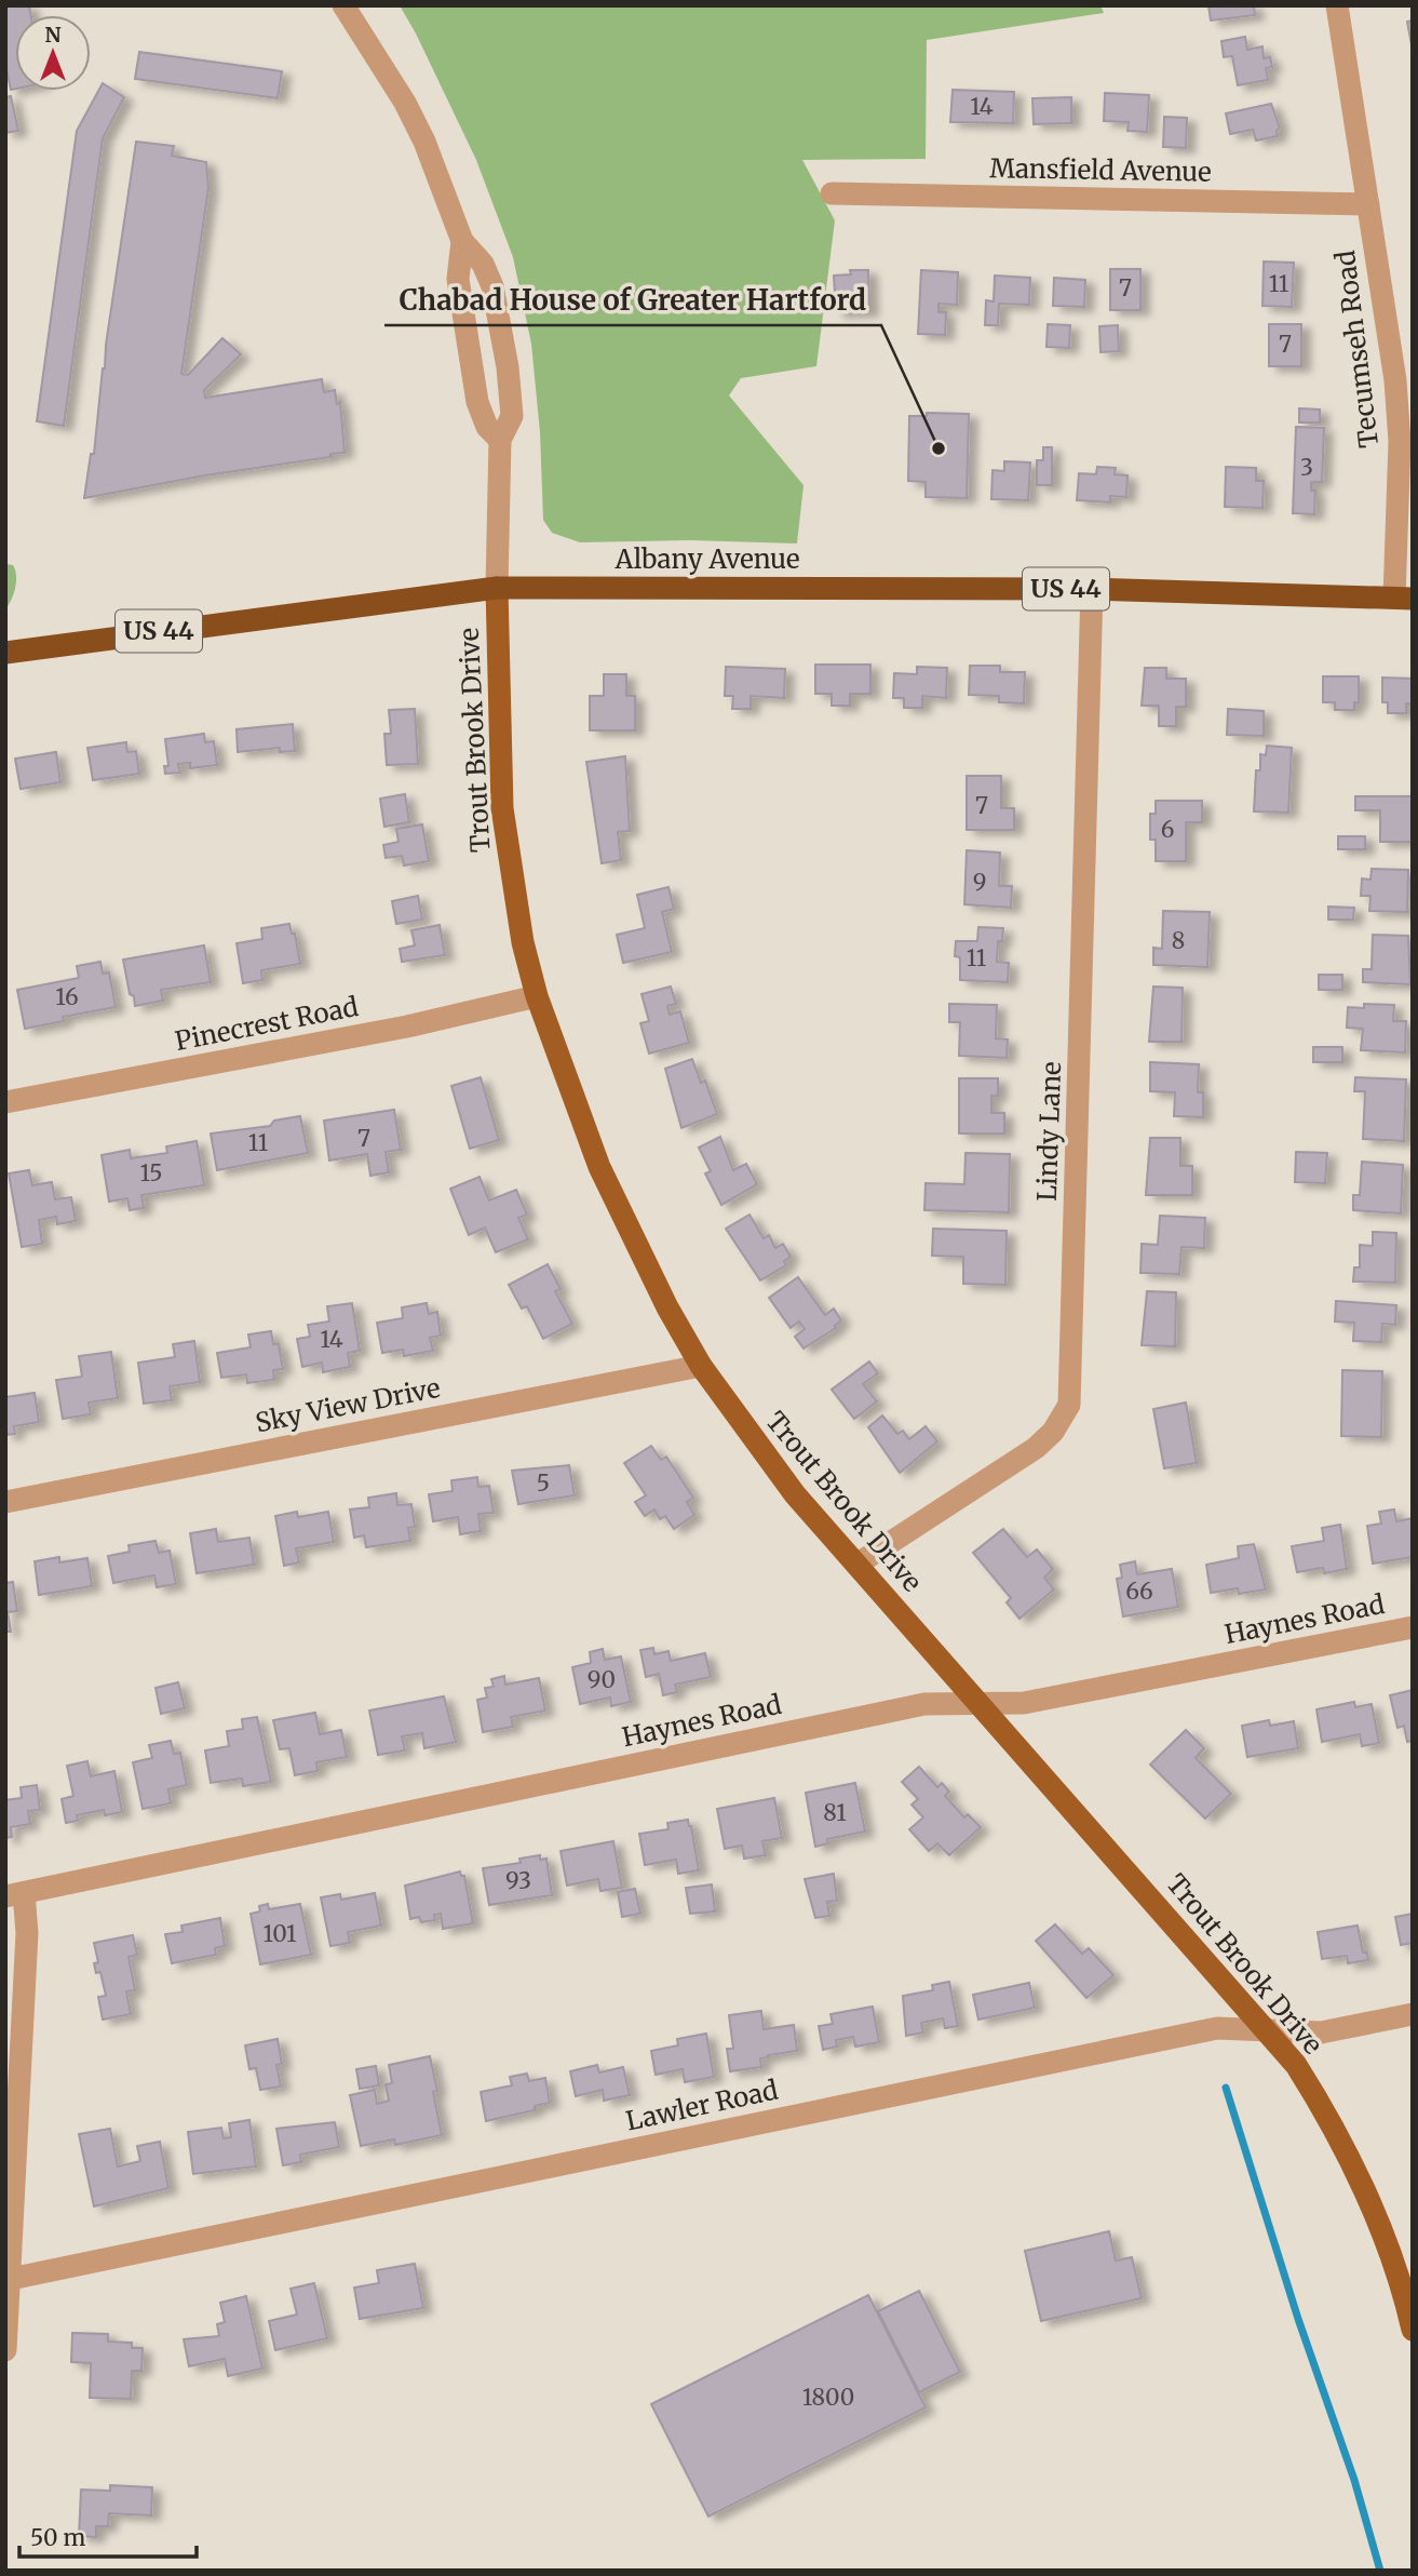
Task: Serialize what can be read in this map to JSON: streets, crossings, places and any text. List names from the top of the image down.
{
  "streets": {
    "highway": ["Albany Avenue", "US 44"],
    "main road": ["Trout Brook Drive"],
    "street": [
      "Mansfield Avenue",
      "Tecumseh Road",
      "Pinecrest Road",
      "Lindy Lane",
      "Sky View Drive",
      "Haynes Road",
      "Lawler Road"
    ]
  },
  "crossings": [
    ["Mansfield Avenue", "Tecumseh Road"],
    ["Tecumseh Road", "Albany Avenue"],
    ["Albany Avenue", "Trout Brook Drive"],
    ["Albany Avenue", "Lindy Lane"],
    ["Trout Brook Drive", "Pinecrest Road"],
    ["Trout Brook Drive", "Lindy Lane"],
    ["Trout Brook Drive", "Sky View Drive"],
    ["Trout Brook Drive", "Haynes Road"],
    ["Trout Brook Drive", "Lawler Road"]
  ],
  "places": ["Chabad House of Greater Hartford"],
  "house_numbers": [
    "14",
    "11",
    "7",
    "7",
    "3",
    "7",
    "6",
    "9",
    "8",
    "11",
    "16",
    "7",
    "11",
    "15",
    "14",
    "5",
    "66",
    "90",
    "81",
    "93",
    "101",
    "1800"
  ],
  "scale_bar": "50 m",
  "north": "top"
}
